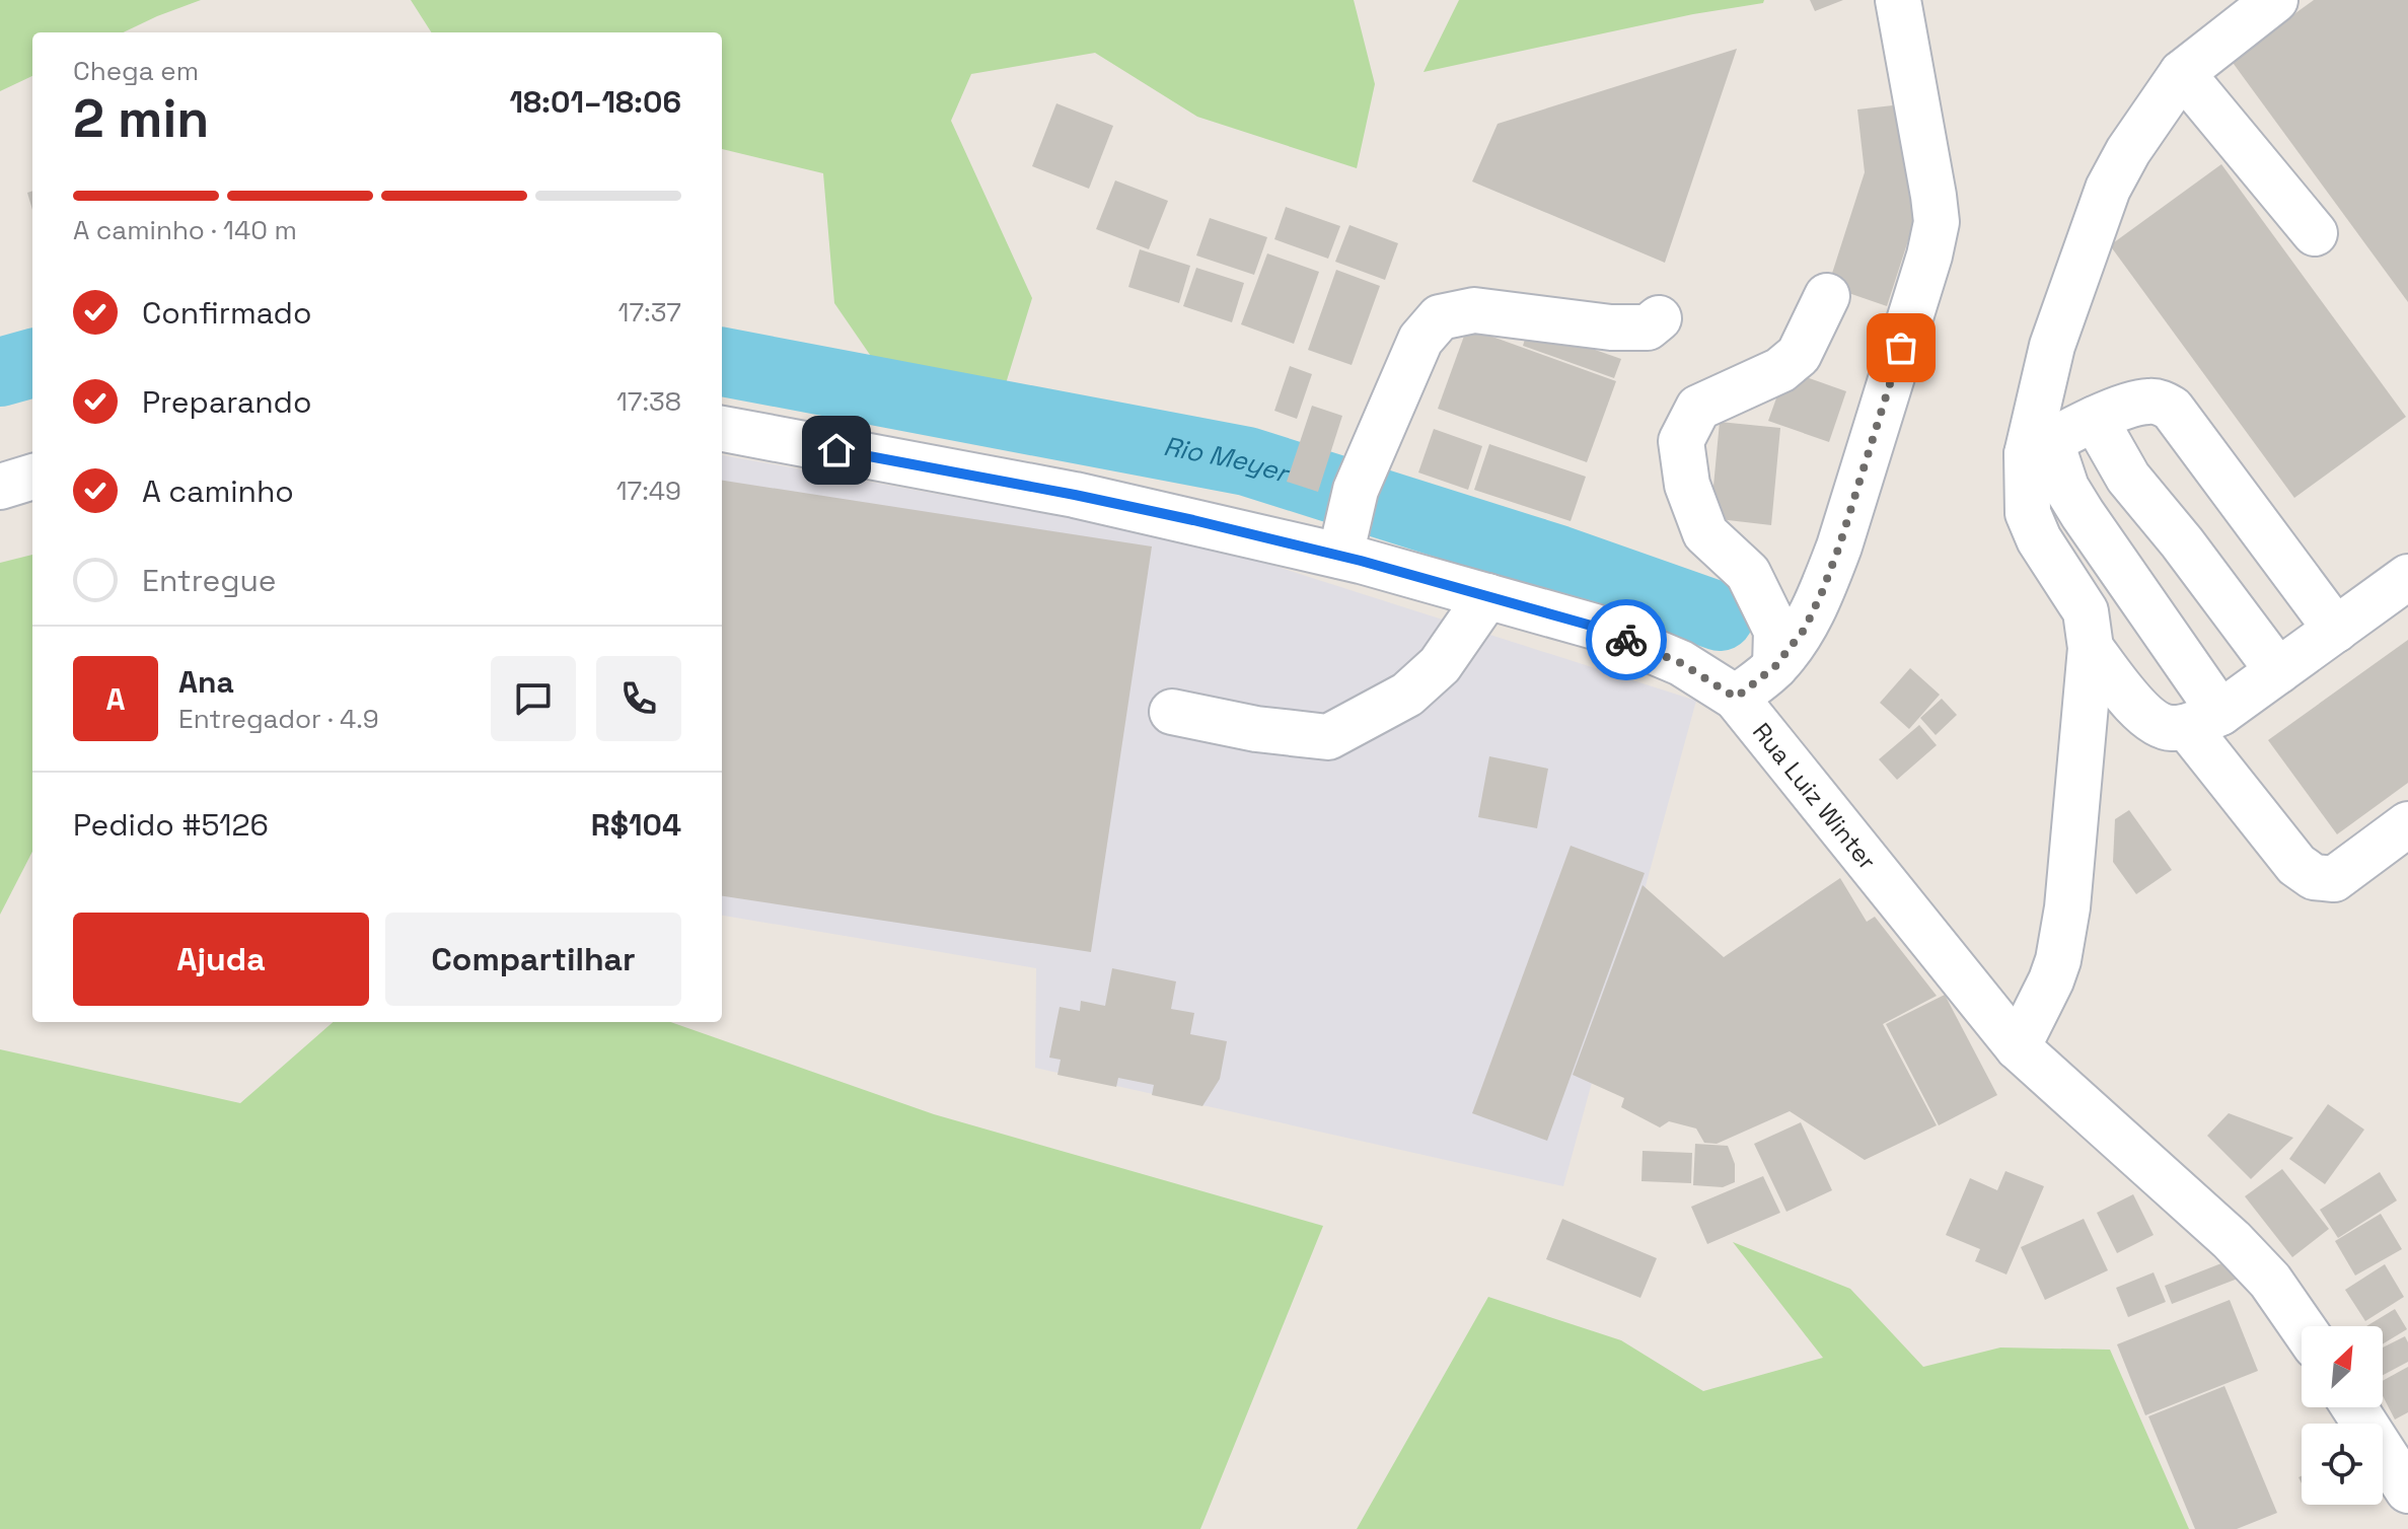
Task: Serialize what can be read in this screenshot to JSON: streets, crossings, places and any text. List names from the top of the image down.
{
  "streets": {
    "street": ["Rua Luiz Winter"]
  },
  "water": ["Rio Meyer"],
  "north": "top right",
  "page": {
    "heading": ["2 min", "Chega em", "18:01–18:06"],
    "panel": [
      "Ana",
      "Entregador · 4.9",
      "Pedido #5126",
      "R$104"
    ],
    "bar": "A caminho · 140 m",
    "list": [
      ["Confirmado", "17:37"],
      ["Preparando", "17:38"],
      ["A caminho", "17:49"],
      "Entregue"
    ],
    "round": "A",
    "buttons": ["Ajuda", "Compartilhar"]
  }
}
